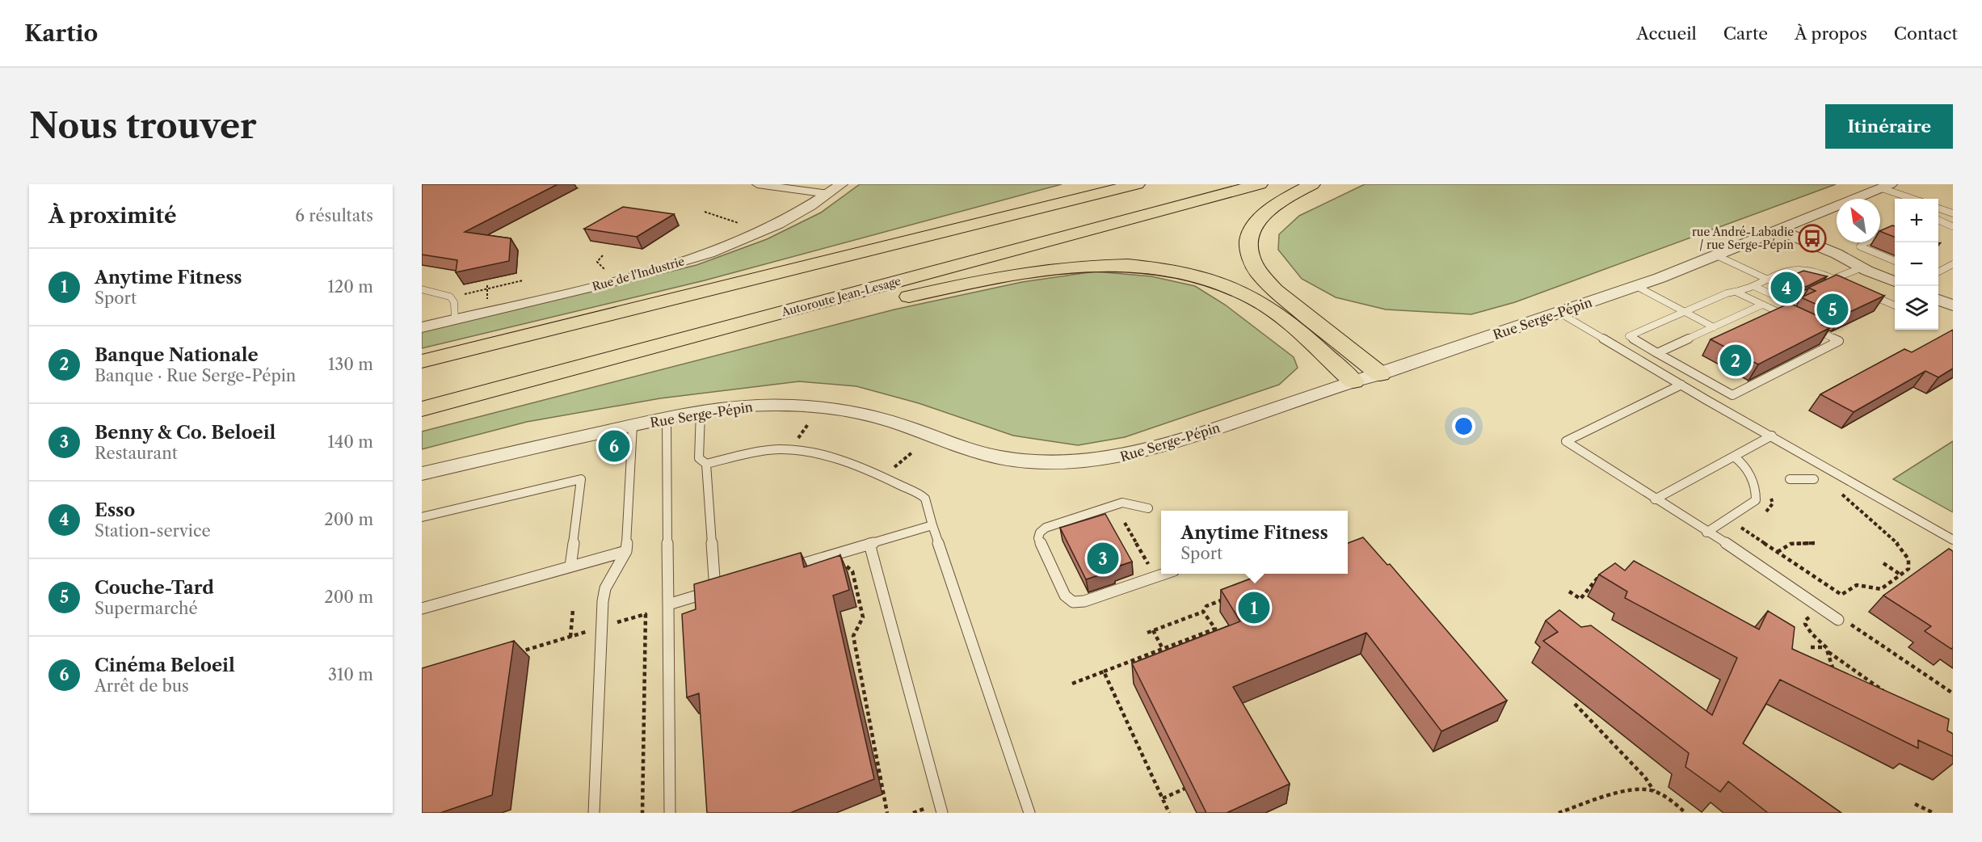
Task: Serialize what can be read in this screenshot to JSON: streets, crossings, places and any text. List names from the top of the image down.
{
  "streets": {
    "highway": ["Autoroute Jean-Lesage"],
    "street": ["Rue de l'Industrie", "Rue Serge-Pépin"]
  },
  "places": {
    "bus stop": ["rue André-Labadie / rue Serge-Pépin"]
  },
  "north": "top left",
  "page": {
    "header": "Kartio",
    "nav": [
      "Accueil",
      "Carte",
      "À propos",
      "Contact"
    ],
    "buttons": "Itinéraire",
    "title": "Nous trouver",
    "heading": ["À proximité", "6 résultats"],
    "map_buttons": ["+", "−"],
    "list": [
      {
        "mark": "1",
        "name": "Anytime Fitness",
        "note": "Sport",
        "value": "120 m"
      },
      {
        "mark": "2",
        "name": "Banque Nationale",
        "note": "Banque · Rue Serge-Pépin",
        "value": "130 m"
      },
      {
        "mark": "3",
        "name": "Benny & Co. Beloeil",
        "note": "Restaurant",
        "value": "140 m"
      },
      {
        "mark": "4",
        "name": "Esso",
        "note": "Station-service",
        "value": "200 m"
      },
      {
        "mark": "5",
        "name": "Couche-Tard",
        "note": "Supermarché",
        "value": "200 m"
      },
      {
        "mark": "6",
        "name": "Cinéma Beloeil",
        "note": "Arrêt de bus",
        "value": "310 m"
      }
    ],
    "pins": [
      "4",
      "5",
      "2",
      "6",
      "3",
      "1"
    ],
    "popup": ["Anytime Fitness", "Sport"]
  }
}
